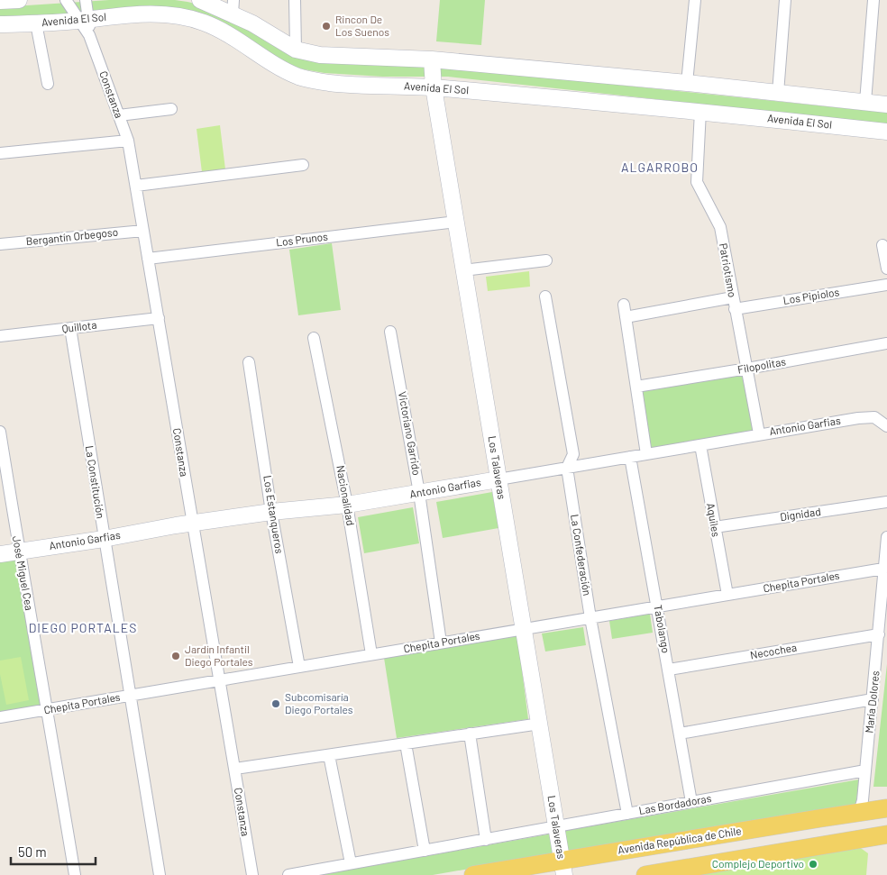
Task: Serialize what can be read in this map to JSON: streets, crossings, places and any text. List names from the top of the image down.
{
  "streets": {
    "main road": [
      "Avenida El Sol",
      "Antonio Garfias",
      "Los Talaveras",
      "Avenida República de Chile"
    ],
    "street": [
      "Constanza",
      "Bergantín Orbegoso",
      "Los Prunos",
      "Patriotismo",
      "Los Pipiolos",
      "Quillota",
      "Filopolitas",
      "Victoriano Garrido",
      "La Constitución",
      "Nacionalidad",
      "Los Estanqueros",
      "Dignidad",
      "Aquiles",
      "La Confederación",
      "José Miguel Cea",
      "Chepita Portales",
      "Tabolango",
      "Necochea",
      "María Dolores",
      "Las Bordadoras"
    ]
  },
  "crossings": [
    ["Avenida El Sol", "Constanza"],
    ["Avenida El Sol", "Patriotismo"],
    ["Avenida El Sol", "Los Talaveras"],
    ["Constanza", "Bergantín Orbegoso"],
    ["Constanza", "Los Prunos"],
    ["Constanza", "Quillota"],
    ["Constanza", "Antonio Garfias"],
    ["Constanza", "Chepita Portales"],
    ["Los Prunos", "Los Talaveras"],
    ["Patriotismo", "Los Pipiolos"],
    ["Patriotismo", "Filopolitas"],
    ["Patriotismo", "Antonio Garfias"],
    ["Quillota", "La Constitución"],
    ["Antonio Garfias", "Victoriano Garrido"],
    ["Antonio Garfias", "Los Talaveras"],
    ["Antonio Garfias", "La Constitución"],
    ["Antonio Garfias", "Nacionalidad"],
    ["Antonio Garfias", "Los Estanqueros"],
    ["Antonio Garfias", "Aquiles"],
    ["Antonio Garfias", "La Confederación"],
    ["Antonio Garfias", "José Miguel Cea"],
    ["Antonio Garfias", "Tabolango"],
    ["Victoriano Garrido", "Chepita Portales"],
    ["Los Talaveras", "Chepita Portales"],
    ["Los Talaveras", "Las Bordadoras"],
    ["Los Talaveras", "Avenida República de Chile"],
    ["La Constitución", "Chepita Portales"],
    ["Nacionalidad", "Chepita Portales"],
    ["Los Estanqueros", "Chepita Portales"],
    ["Dignidad", "Aquiles"],
    ["Aquiles", "Chepita Portales"],
    ["La Confederación", "Chepita Portales"],
    ["La Confederación", "Las Bordadoras"],
    ["José Miguel Cea", "Chepita Portales"],
    ["Chepita Portales", "Tabolango"],
    ["Chepita Portales", "María Dolores"],
    ["Tabolango", "Necochea"],
    ["Tabolango", "Las Bordadoras"],
    ["Necochea", "María Dolores"],
    ["María Dolores", "Las Bordadoras"],
    ["María Dolores", "Avenida República de Chile"]
  ],
  "districts": ["ALGARROBO", "DIEGO PORTALES"],
  "places": [
    "Rincon De Los Suenos",
    "Jardín Infantil Diego Portales",
    "Subcomisaría Diego Portales",
    "Complejo Deportivo"
  ],
  "scale_bar": "50 m"
}
